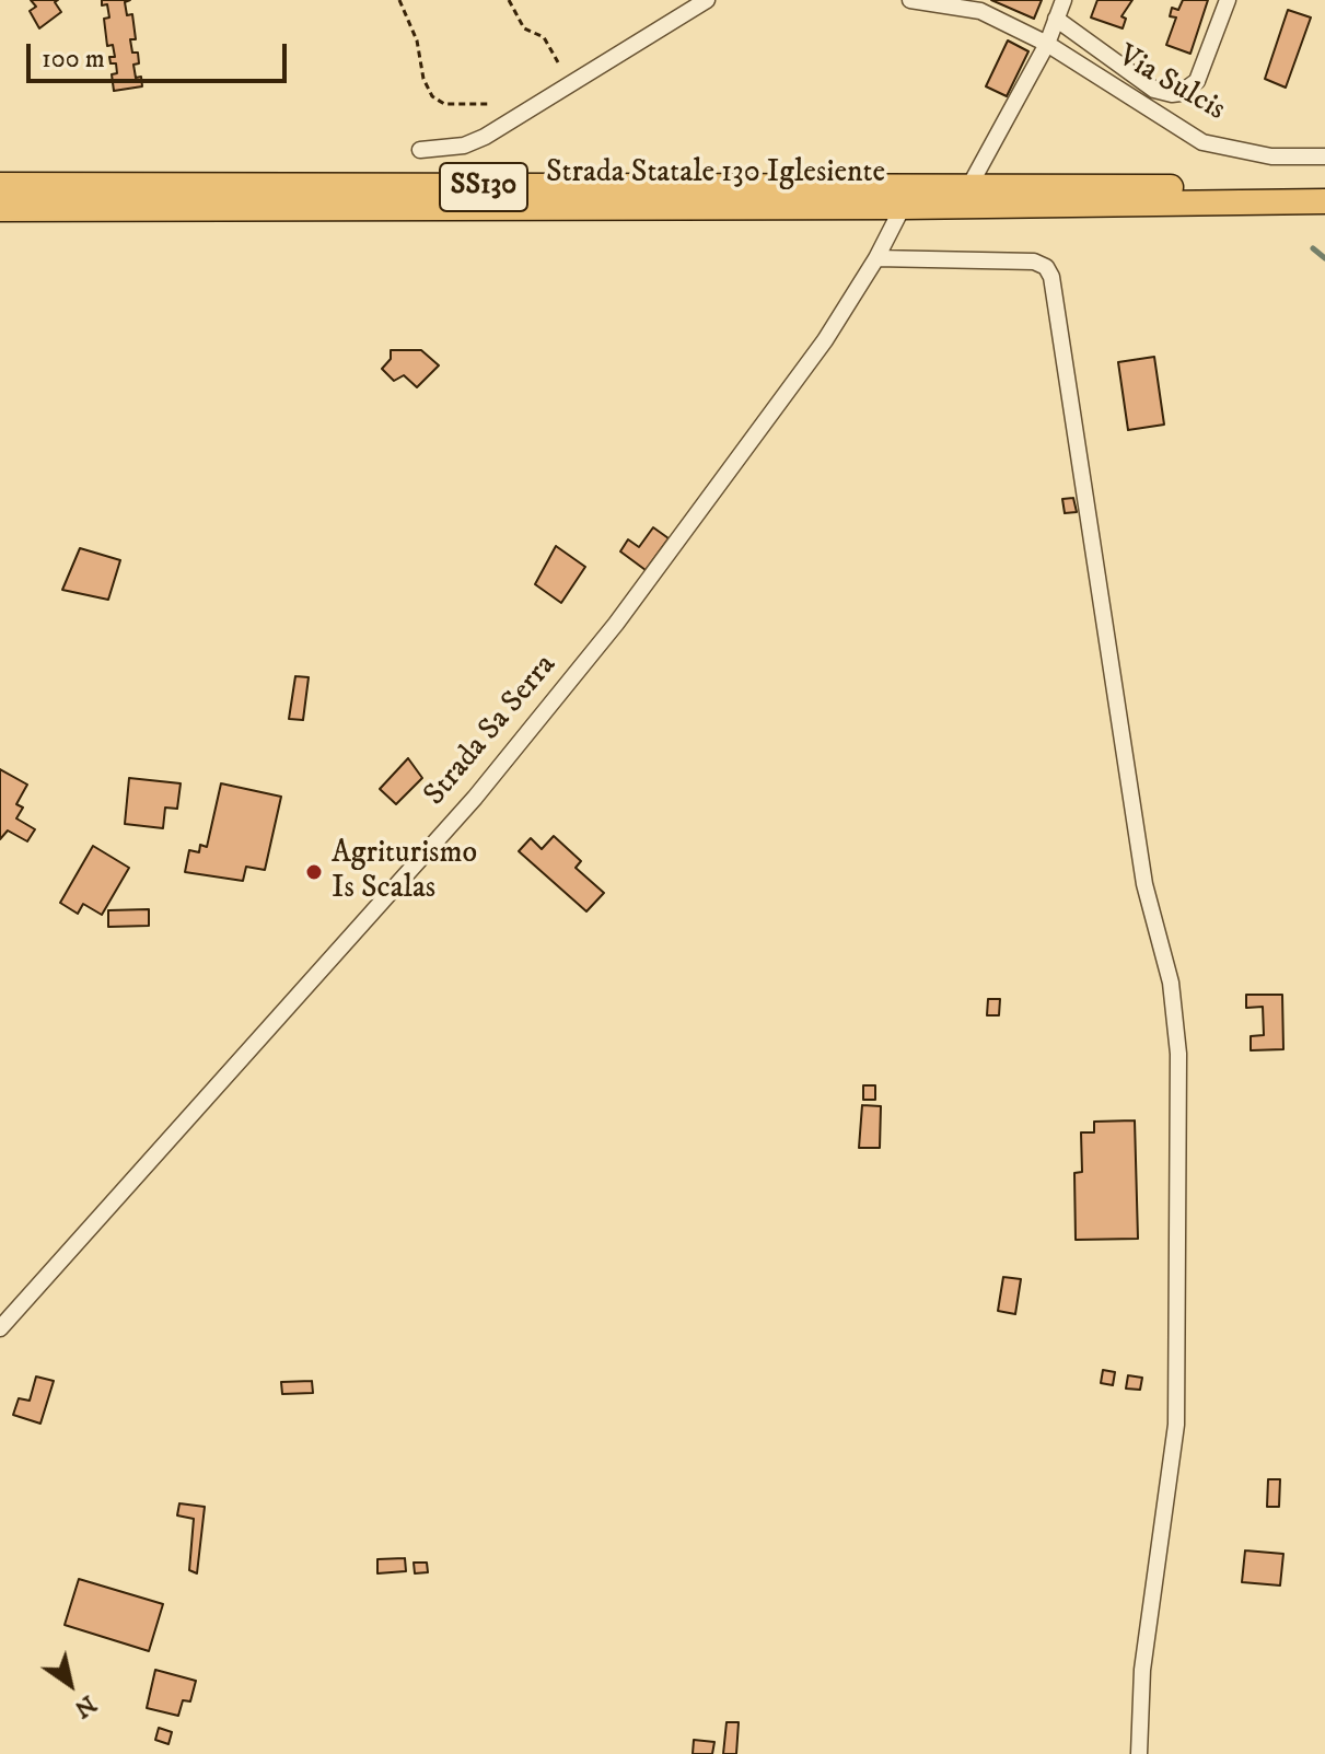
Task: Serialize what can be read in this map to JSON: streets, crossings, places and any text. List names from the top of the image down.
{
  "streets": {
    "main road": ["Strada Statale 130 Iglesiente", "SS130"],
    "street": ["Via Sulcis", "Strada Sa Serra"]
  },
  "crossings": [
    ["Strada Statale 130 Iglesiente", "Strada Sa Serra"]
  ],
  "places": ["Agriturismo Is Scalas"],
  "scale_bar": "100 m",
  "north": "bottom right"
}
